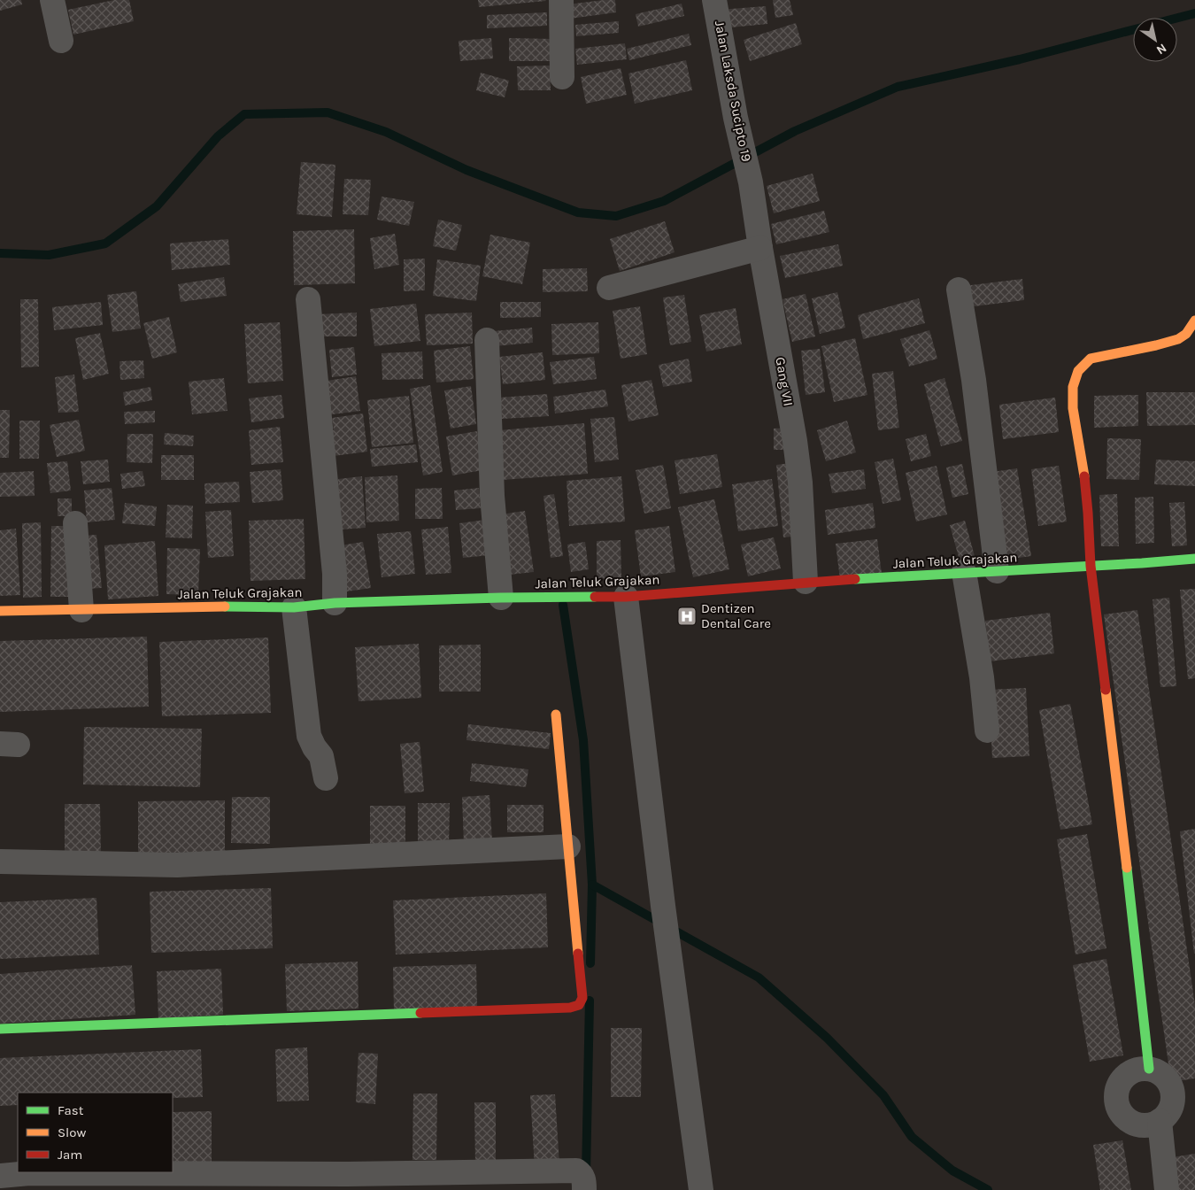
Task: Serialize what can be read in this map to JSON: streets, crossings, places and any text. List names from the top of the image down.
{
  "streets": {
    "street": ["Jalan Laksda Sucipto 19", "Gang VII", "Jalan Teluk Grajakan"]
  },
  "crossings": [
    ["Jalan Laksda Sucipto 19", "Gang VII"],
    ["Gang VII", "Jalan Teluk Grajakan"]
  ],
  "places": {
    "hospital": ["Dentizen Dental Care"]
  },
  "legend": ["Fast", "Slow", "Jam"],
  "north": "bottom right"
}
